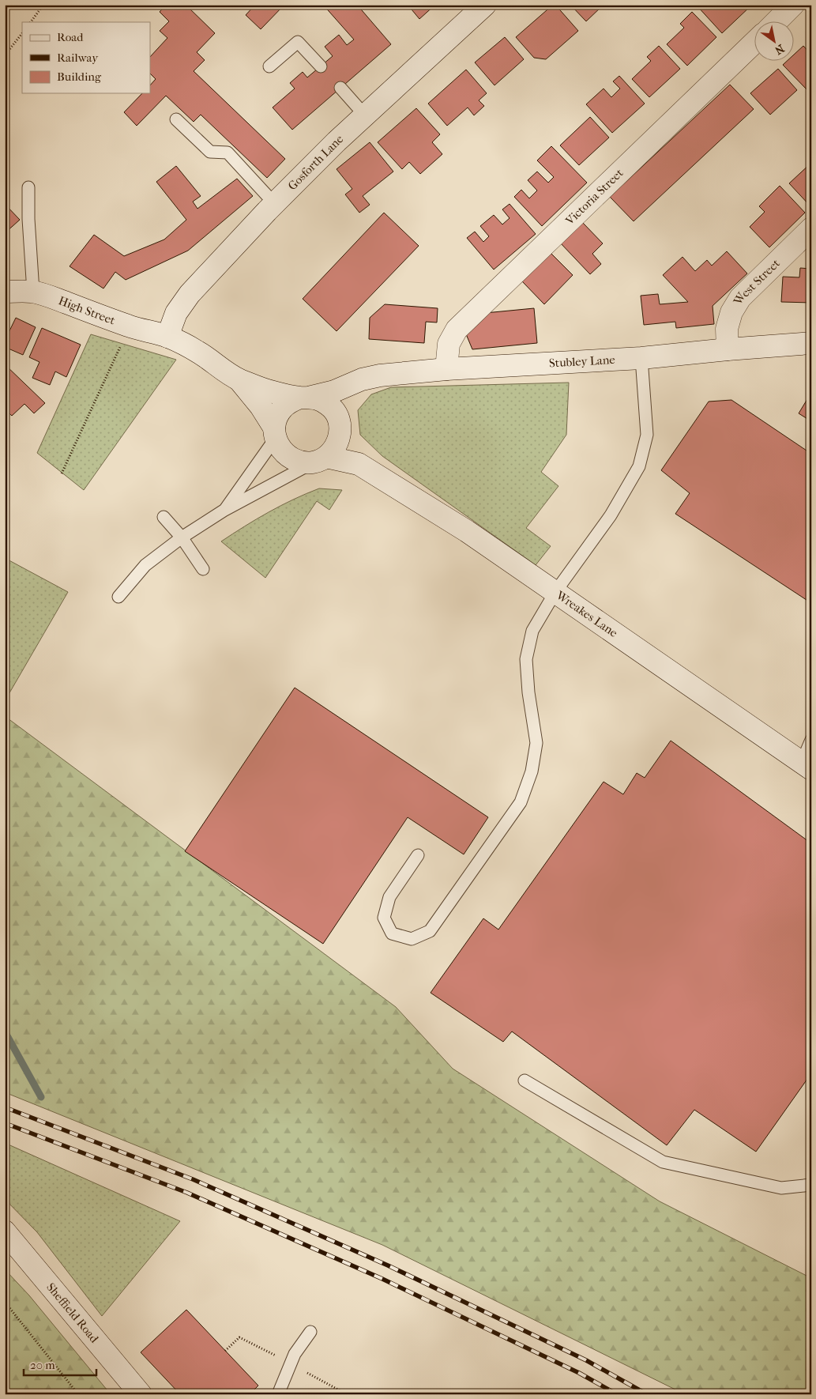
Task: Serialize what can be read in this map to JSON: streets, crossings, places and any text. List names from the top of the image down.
{
  "streets": {
    "street": [
      "Gosforth Lane",
      "Victoria Street",
      "West Street",
      "High Street",
      "Stubley Lane",
      "Wreakes Lane",
      "Sheffield Road"
    ]
  },
  "crossings": [
    ["Gosforth Lane", "High Street"],
    ["Gosforth Lane", "Wreakes Lane"],
    ["Victoria Street", "Stubley Lane"],
    ["West Street", "Stubley Lane"],
    ["High Street", "Wreakes Lane"],
    ["Stubley Lane", "Wreakes Lane"]
  ],
  "legend": ["Road", "Railway", "Building"],
  "scale_bar": "20 m",
  "north": "bottom right"
}
